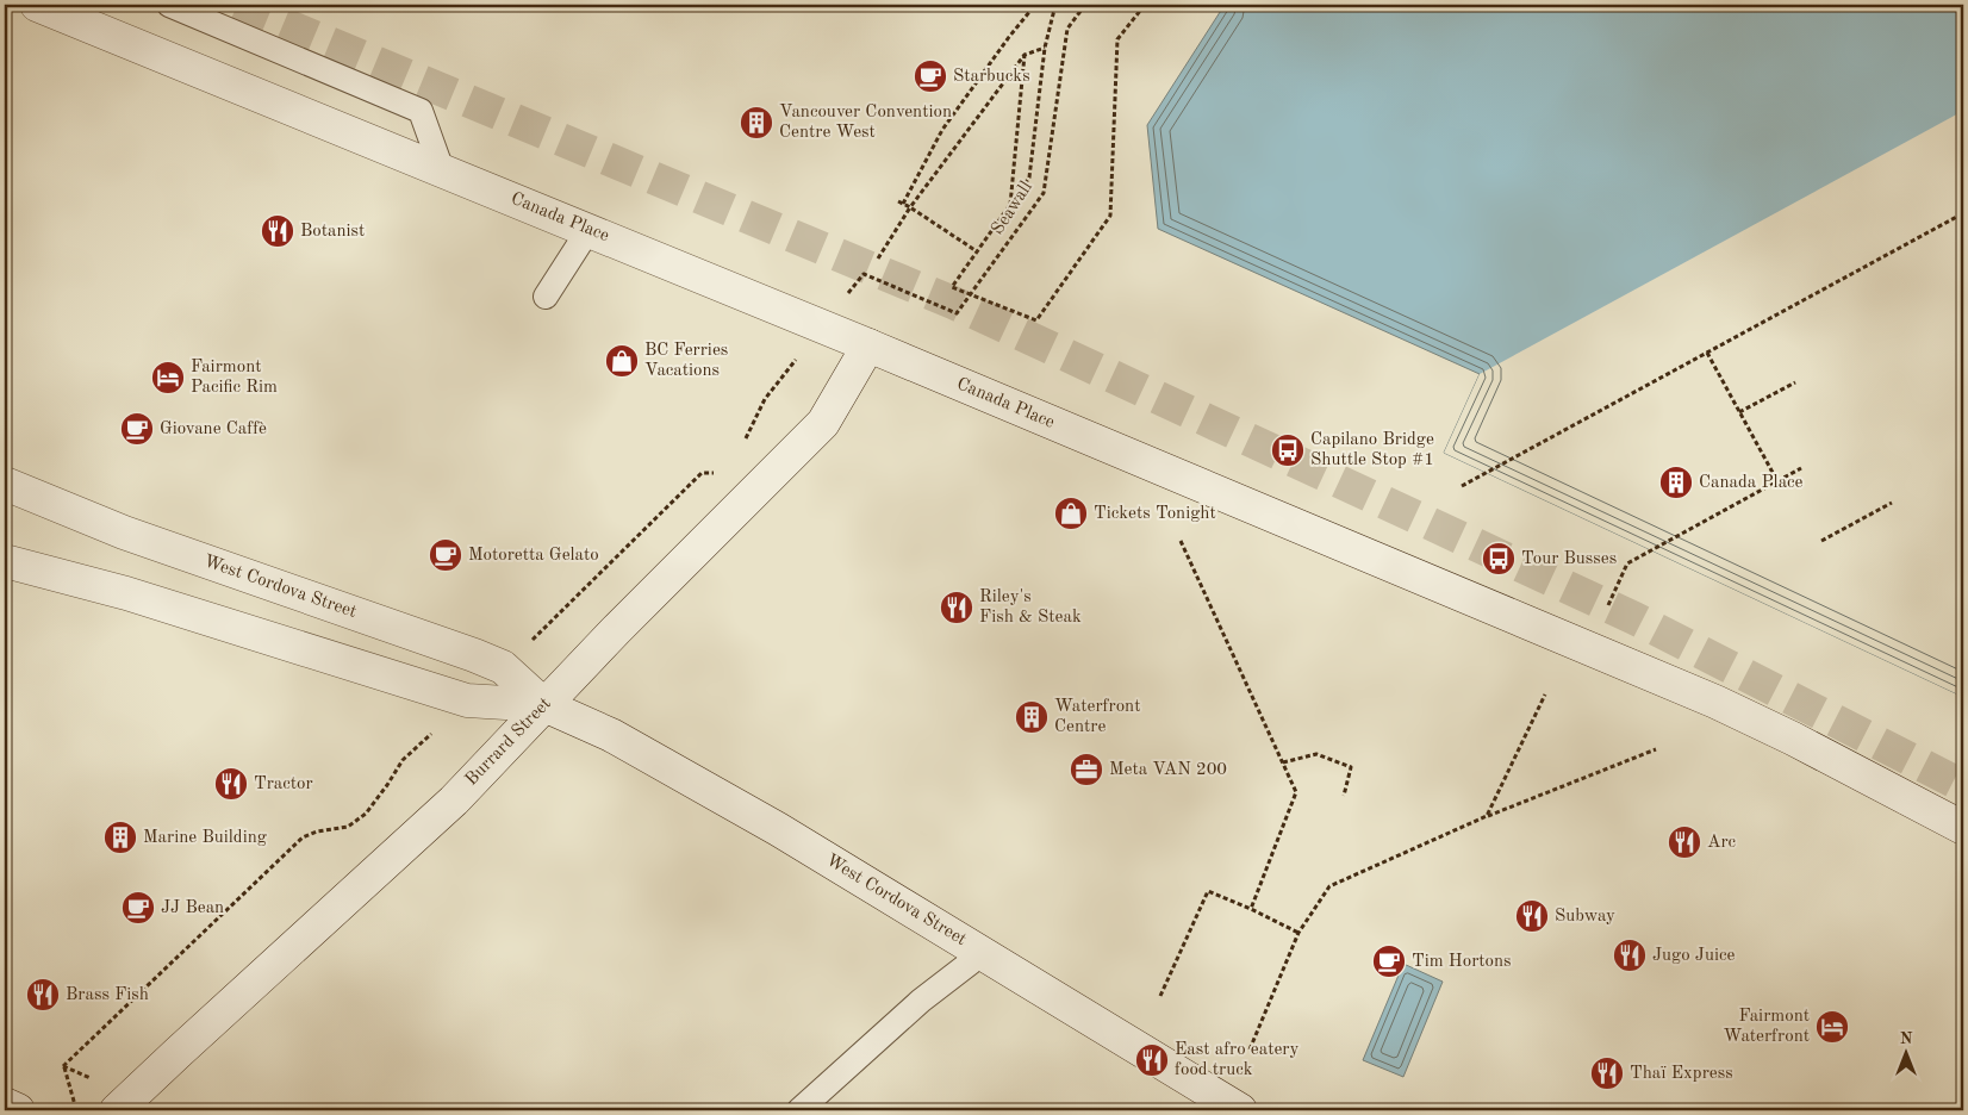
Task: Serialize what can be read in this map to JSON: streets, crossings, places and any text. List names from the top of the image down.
{
  "streets": {
    "street": ["Canada Place", "West Cordova Street", "Burrard Street"],
    "path": ["Seawall"]
  },
  "crossings": [
    ["Canada Place", "Burrard Street"],
    ["West Cordova Street", "Burrard Street"]
  ],
  "places": {
    "cafe": [
      "Starbucks",
      "Giovane Caffè",
      "Motoretta Gelato",
      "JJ Bean",
      "Tim Hortons"
    ],
    "building": [
      "Vancouver Convention Centre West",
      "Canada Place",
      "Waterfront Centre",
      "Marine Building"
    ],
    "restaurant": [
      "Botanist",
      "Riley's Fish & Steak",
      "Tractor",
      "Arc",
      "Subway",
      "Jugo Juice",
      "Brass Fish",
      "East afro eatery food truck",
      "Thaï Express"
    ],
    "shop": ["BC Ferries Vacations", "Tickets Tonight"],
    "hotel": ["Fairmont Pacific Rim", "Fairmont Waterfront"],
    "bus stop": ["Capilano Bridge Shuttle Stop #1", "Tour Busses"],
    "office": ["Meta VAN 200"]
  },
  "north": "top"
}
